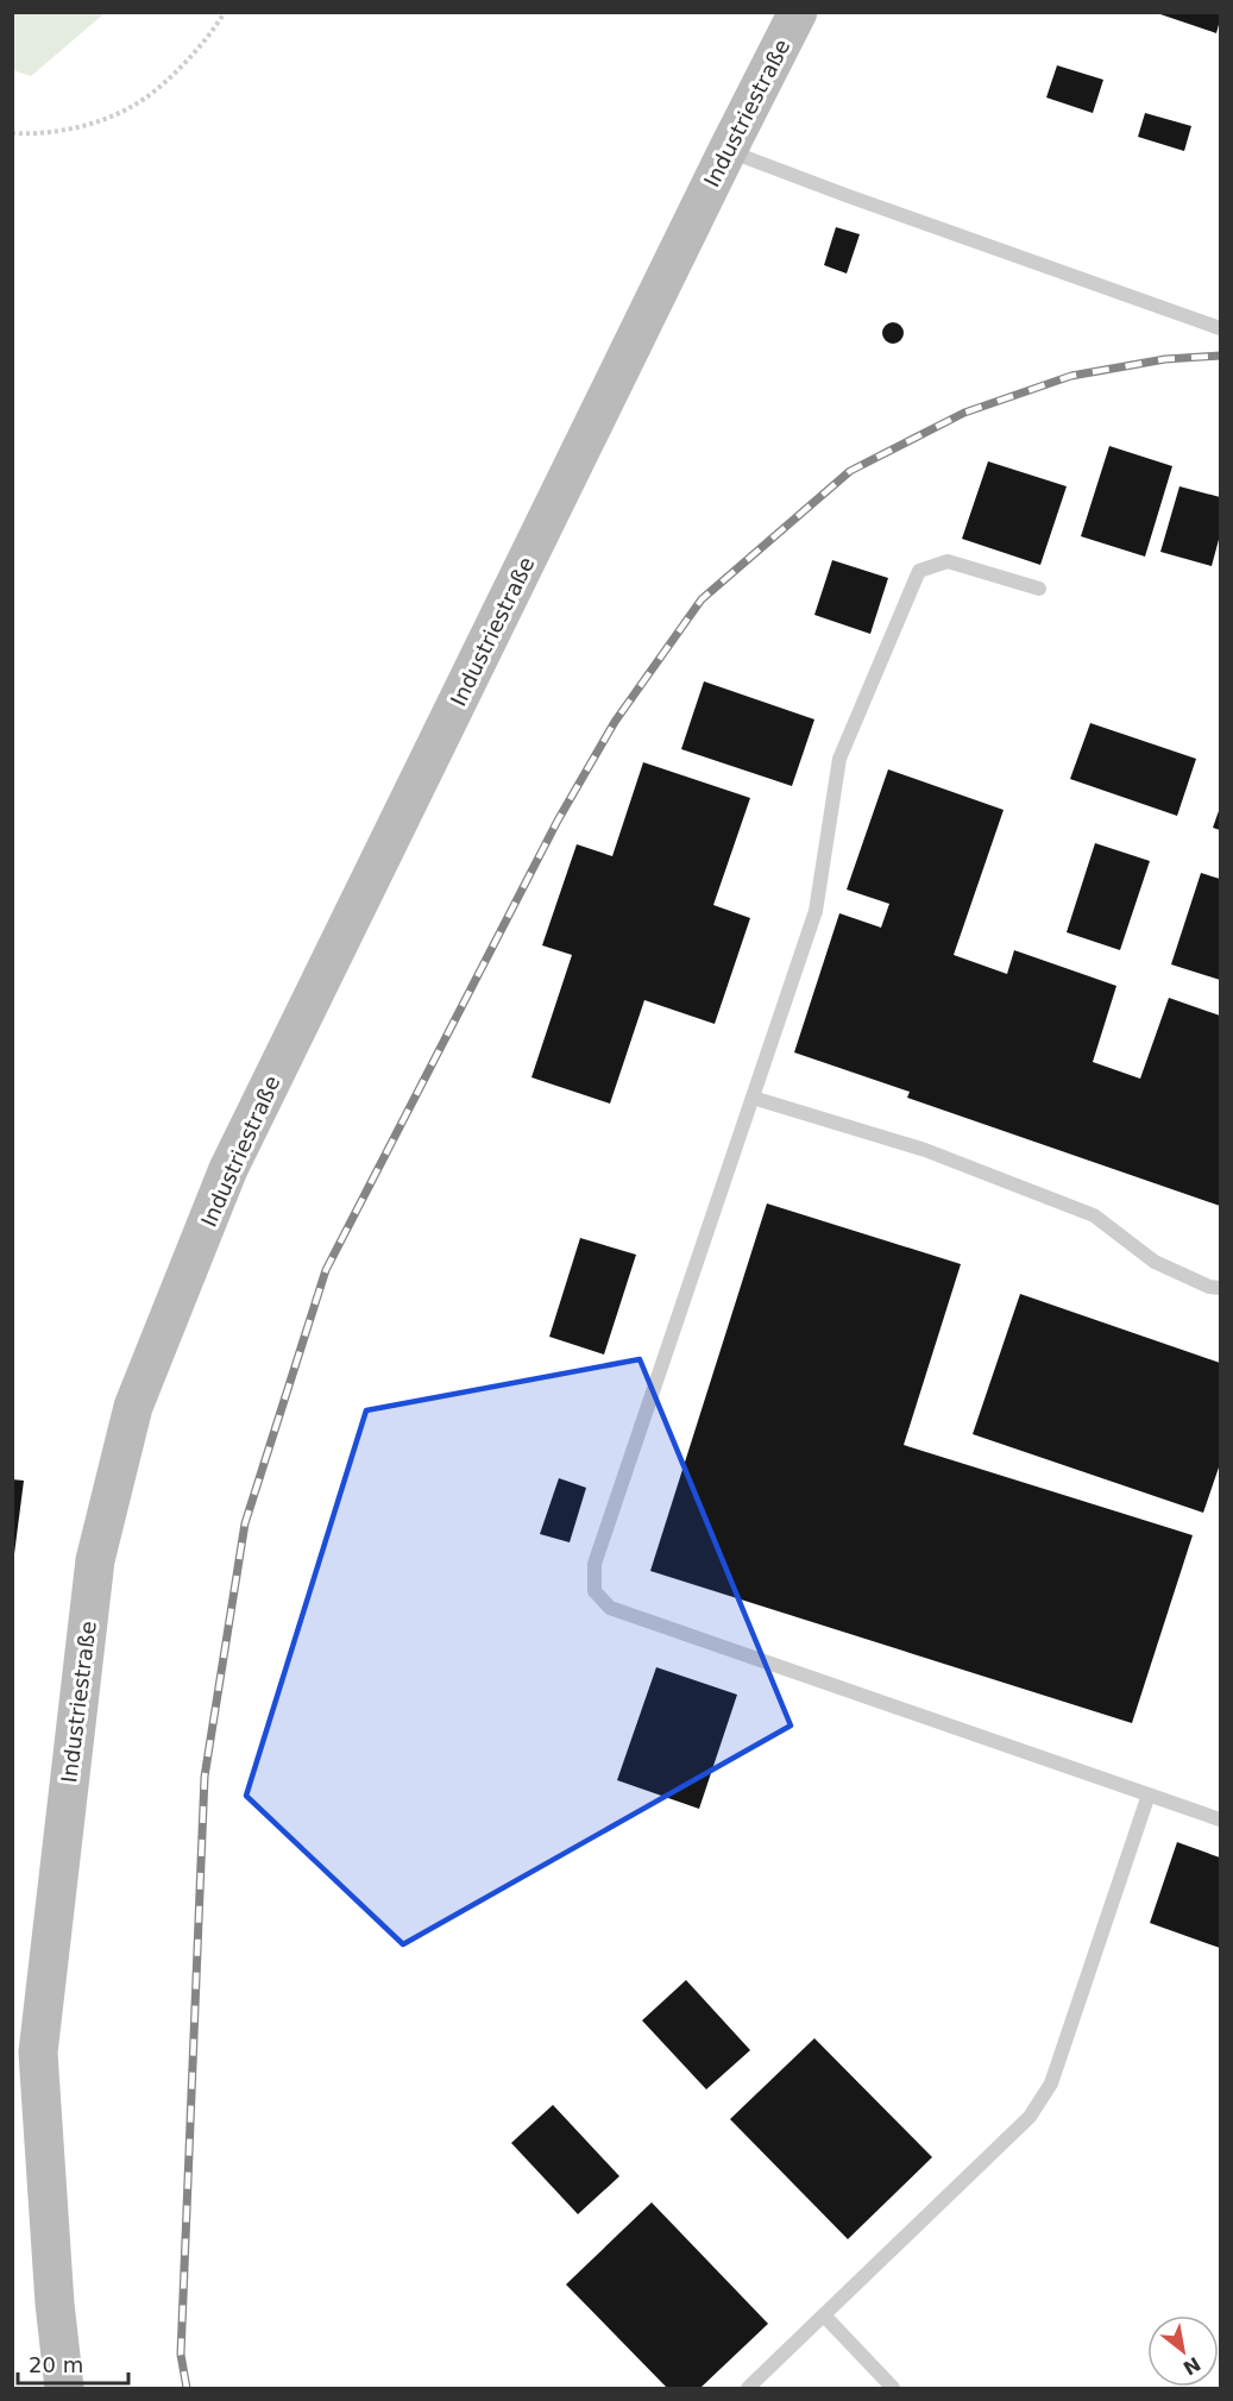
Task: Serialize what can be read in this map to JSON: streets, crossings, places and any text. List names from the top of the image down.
{
  "streets": {
    "main road": ["Industriestraße"]
  },
  "scale_bar": "20 m",
  "north": "bottom right"
}
